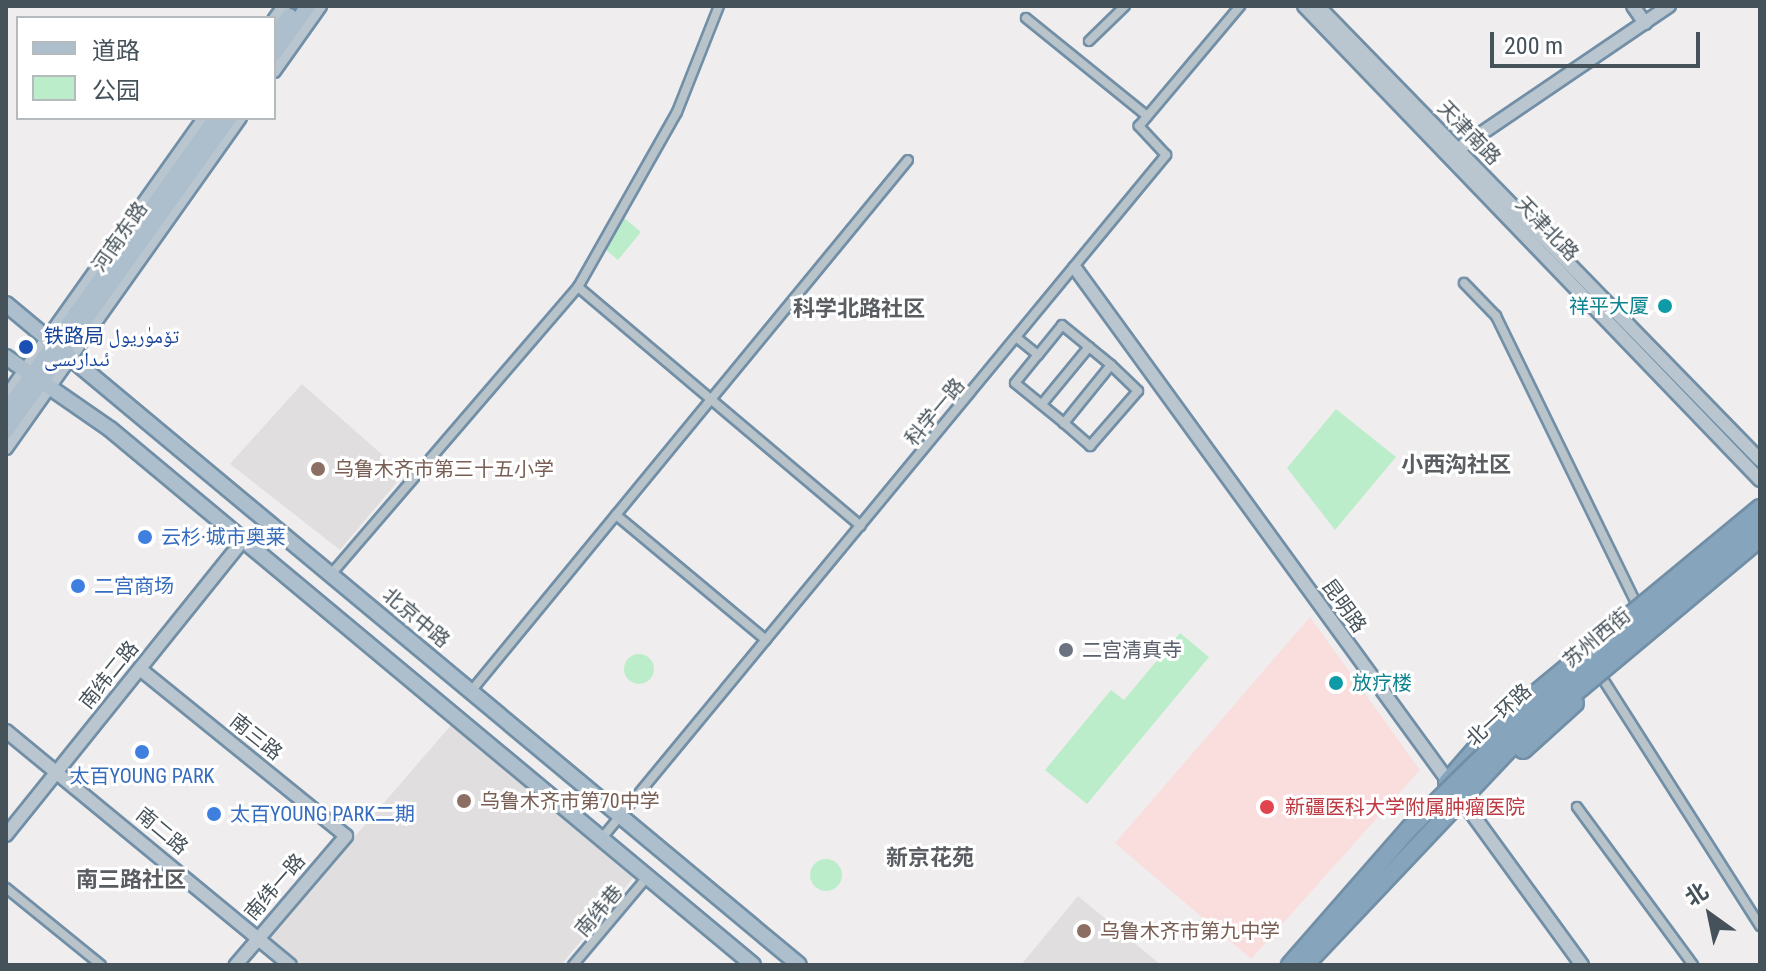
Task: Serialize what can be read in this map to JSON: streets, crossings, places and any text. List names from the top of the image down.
{
  "streets": {
    "highway": ["北一环路"],
    "main road": ["河南东路", "北京中路", "苏州西街"],
    "street": [
      "天津南路",
      "天津北路",
      "科学一路",
      "昆明路",
      "南纬二路",
      "南三路",
      "南二路",
      "南纬一路",
      "南纬巷"
    ]
  },
  "crossings": [
    ["天津南路", "天津北路"],
    ["河南东路", "北京中路"],
    ["科学一路", "昆明路"],
    ["科学一路", "北京中路"],
    ["昆明路", "苏州西街"],
    ["苏州西街", "北一环路"],
    ["南纬二路", "南三路"],
    ["南纬二路", "南二路"],
    ["南三路", "南纬一路"],
    ["南二路", "南纬一路"]
  ],
  "districts": [
    "科学北路社区",
    "小西沟社区",
    "新京花苑",
    "南三路社区"
  ],
  "places": [
    "祥平大厦",
    "铁路局 تۆمۈريول ئىدارىسى",
    "乌鲁木齐市第三十五小学",
    "云杉·城市奥莱",
    "二宫商场",
    "二宫清真寺",
    "放疗楼",
    "太百YOUNG PARK",
    "乌鲁木齐市第70中学",
    "新疆医科大学附属肿瘤医院",
    "太百YOUNG PARK二期",
    "乌鲁木齐市第九中学"
  ],
  "legend": ["道路", "公园"],
  "scale_bar": "200 m",
  "north": "top left"
}
